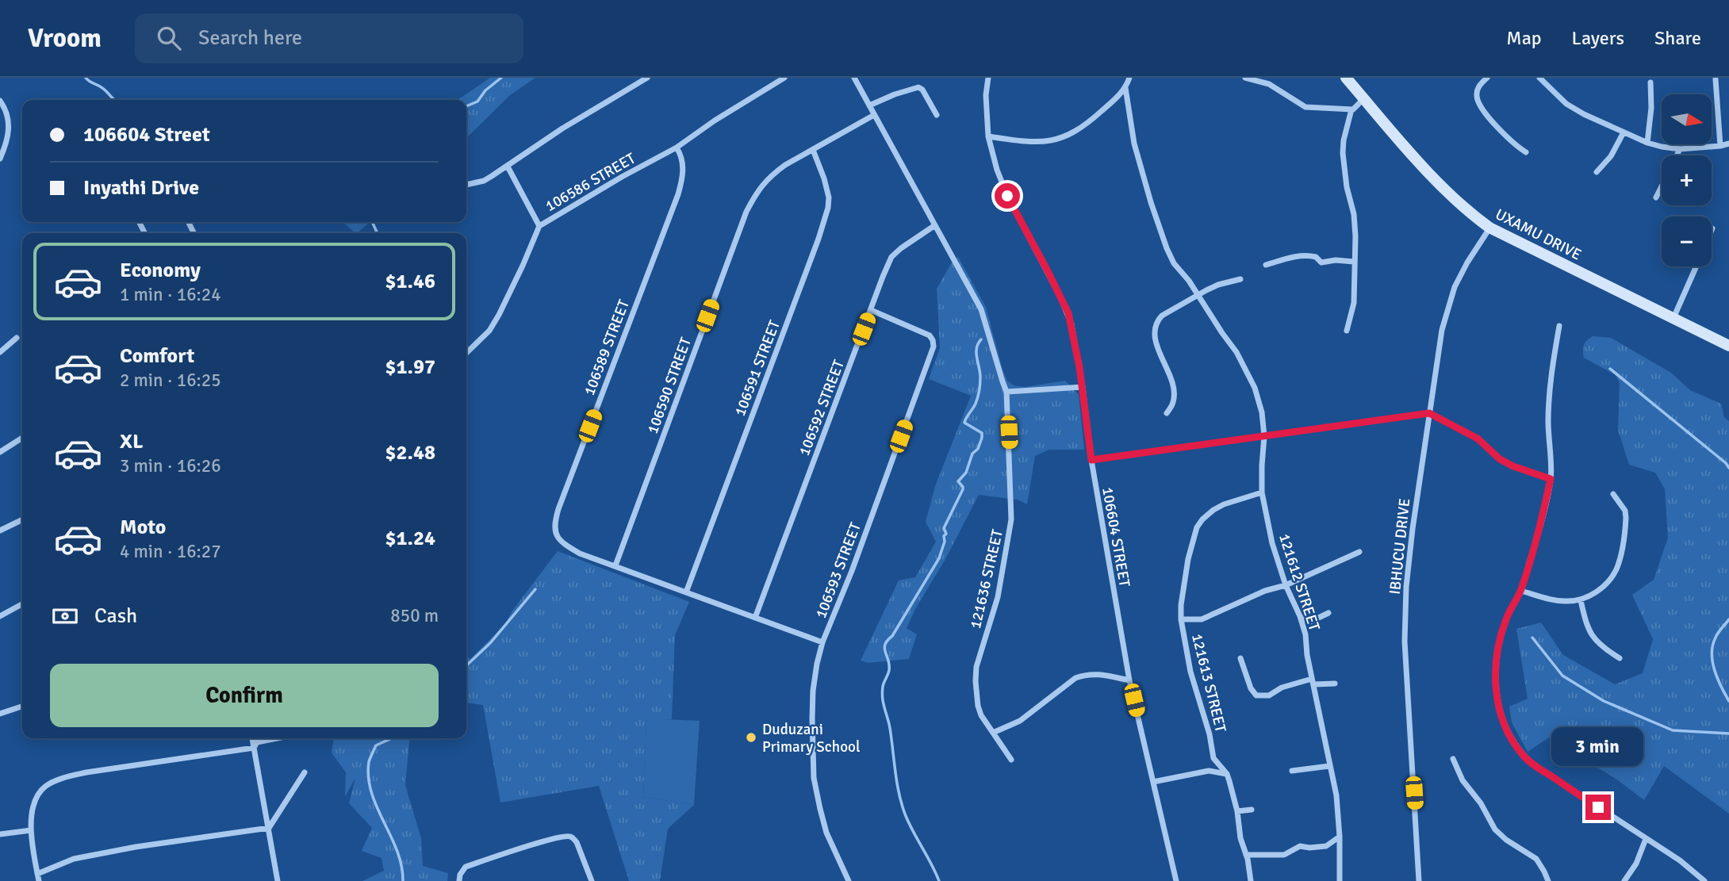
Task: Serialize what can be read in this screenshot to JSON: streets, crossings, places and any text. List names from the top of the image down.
{
  "streets": {
    "street": [
      "106586 STREET",
      "UXAMU DRIVE",
      "106589 STREET",
      "106591 STREET",
      "106590 STREET",
      "106592 STREET",
      "106604 STREET",
      "IBHUCU DRIVE",
      "106593 STREET",
      "121636 STREET",
      "121612 STREET",
      "121613 STREET"
    ]
  },
  "crossings": [
    ["106586 STREET", "106589 STREET"],
    ["UXAMU DRIVE", "IBHUCU DRIVE"],
    ["106589 STREET", "106591 STREET"],
    ["106589 STREET", "106590 STREET"],
    ["106589 STREET", "106592 STREET"],
    ["106589 STREET", "106593 STREET"],
    ["106591 STREET", "106590 STREET"],
    ["106592 STREET", "106593 STREET"],
    ["121612 STREET", "121613 STREET"]
  ],
  "places": ["Duduzani Primary School"],
  "north": "right",
  "page": {
    "header": "Vroom",
    "search": "Search here",
    "nav": ["Map", "Layers", "Share"],
    "map_buttons": ["+", "−"],
    "banner": ["106604 Street", "Inyathi Drive"],
    "list": [
      {
        "name": "Economy",
        "note": "1 min · 16:24",
        "value": "$1.46"
      },
      {
        "name": "Comfort",
        "note": "2 min · 16:25",
        "value": "$1.97"
      },
      {
        "name": "XL",
        "note": "3 min · 16:26",
        "value": "$2.48"
      },
      {
        "name": "Moto",
        "note": "4 min · 16:27",
        "value": "$1.24"
      }
    ],
    "pay": ["Cash", "850 m"],
    "buttons": "Confirm",
    "bubble": "3 min"
  }
}
